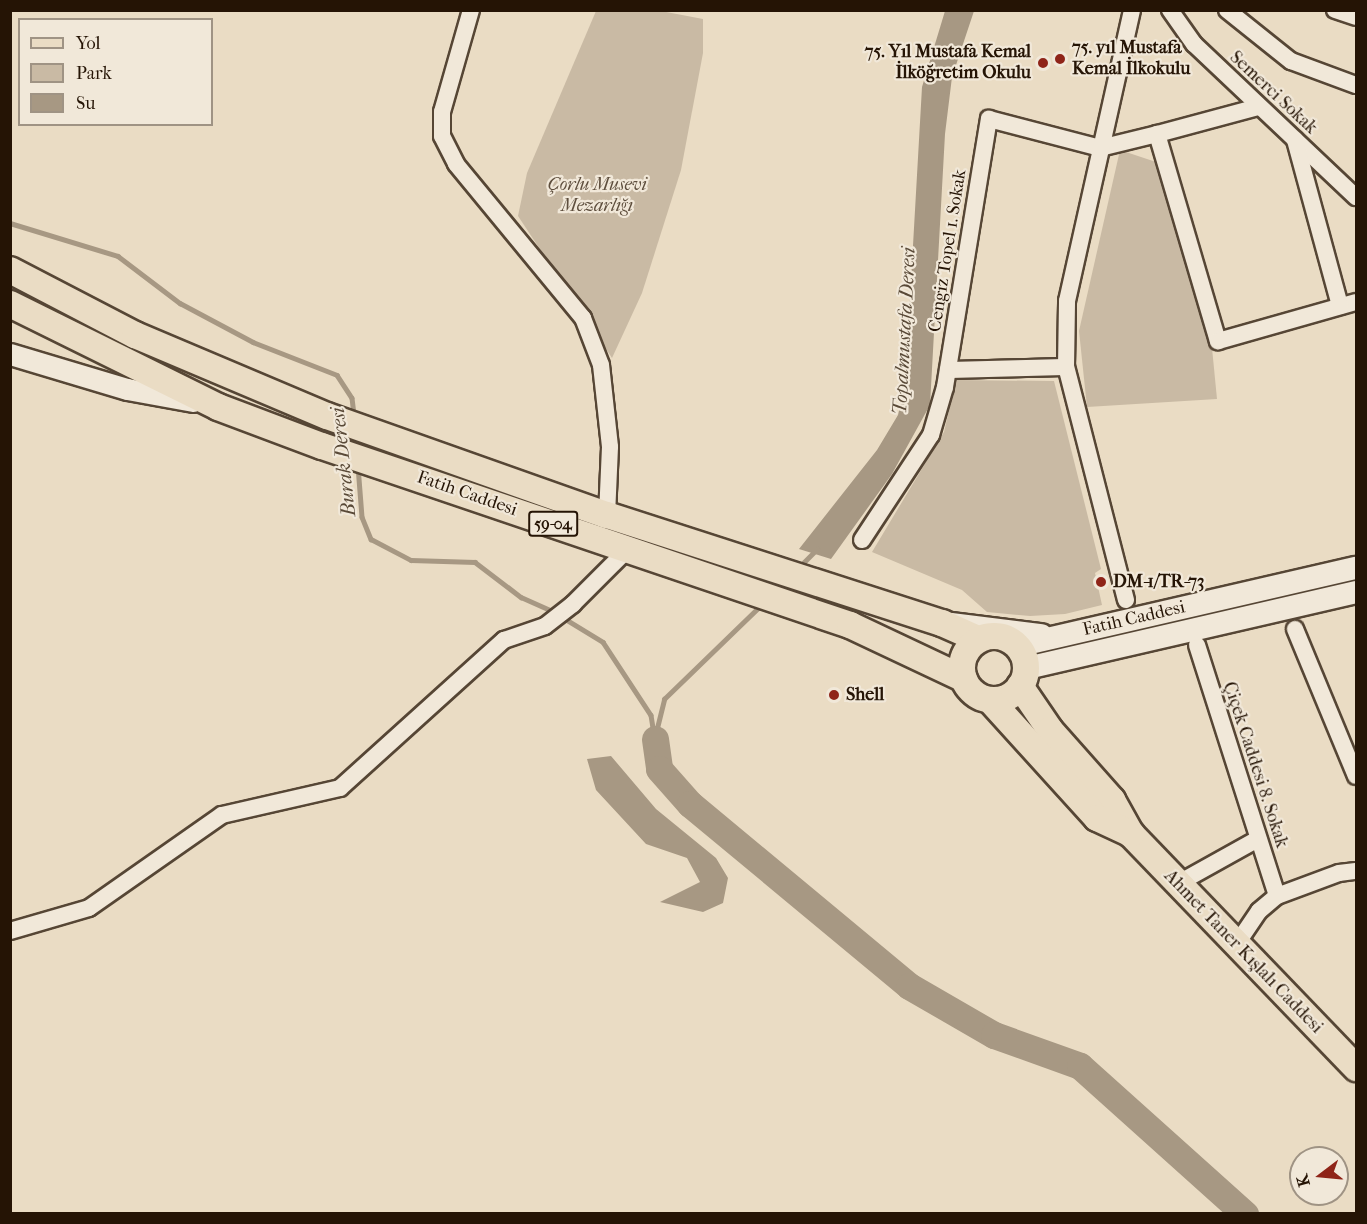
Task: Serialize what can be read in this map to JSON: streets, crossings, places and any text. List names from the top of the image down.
{
  "streets": {
    "main road": ["Fatih Caddesi", "59-04", "Ahmet Taner Kışlalı Caddesi"],
    "street": ["Semerci Sokak", "Cengiz Topel 1. Sokak", "Çiçek Caddesi 8. Sokak"]
  },
  "crossings": [
    ["Semerci Sokak", "Cengiz Topel 1. Sokak"]
  ],
  "water": ["Topalmustafa Deresi", "Burak Deresi"],
  "parks": ["Çorlu Musevi Mezarlığı"],
  "places": [
    "75. yıl Mustafa Kemal İlkokulu",
    "75. Yıl Mustafa Kemal İlköğretim Okulu",
    "DM-1/TR-73",
    "Shell"
  ],
  "legend": ["Yol", "Park", "Su"],
  "north": "left"
}
